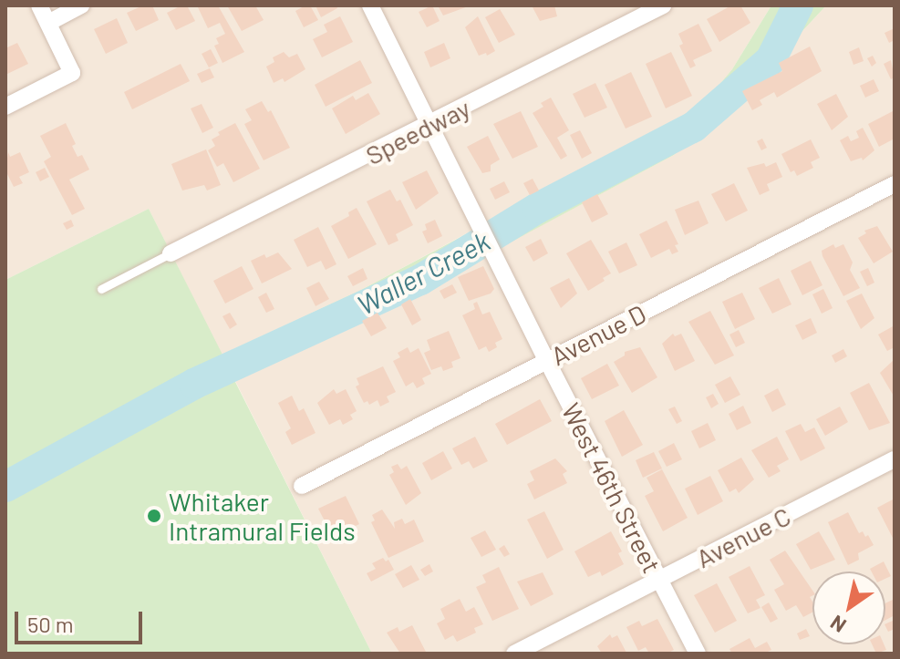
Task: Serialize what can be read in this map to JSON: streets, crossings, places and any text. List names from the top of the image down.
{
  "streets": {
    "street": [
      "Speedway",
      "Avenue D",
      "West 46th Street",
      "Avenue C"
    ]
  },
  "crossings": [
    ["Speedway", "West 46th Street"],
    ["Avenue D", "West 46th Street"],
    ["West 46th Street", "Avenue C"]
  ],
  "water": ["Waller Creek"],
  "places": ["Whitaker Intramural Fields"],
  "scale_bar": "50 m",
  "north": "bottom left"
}
